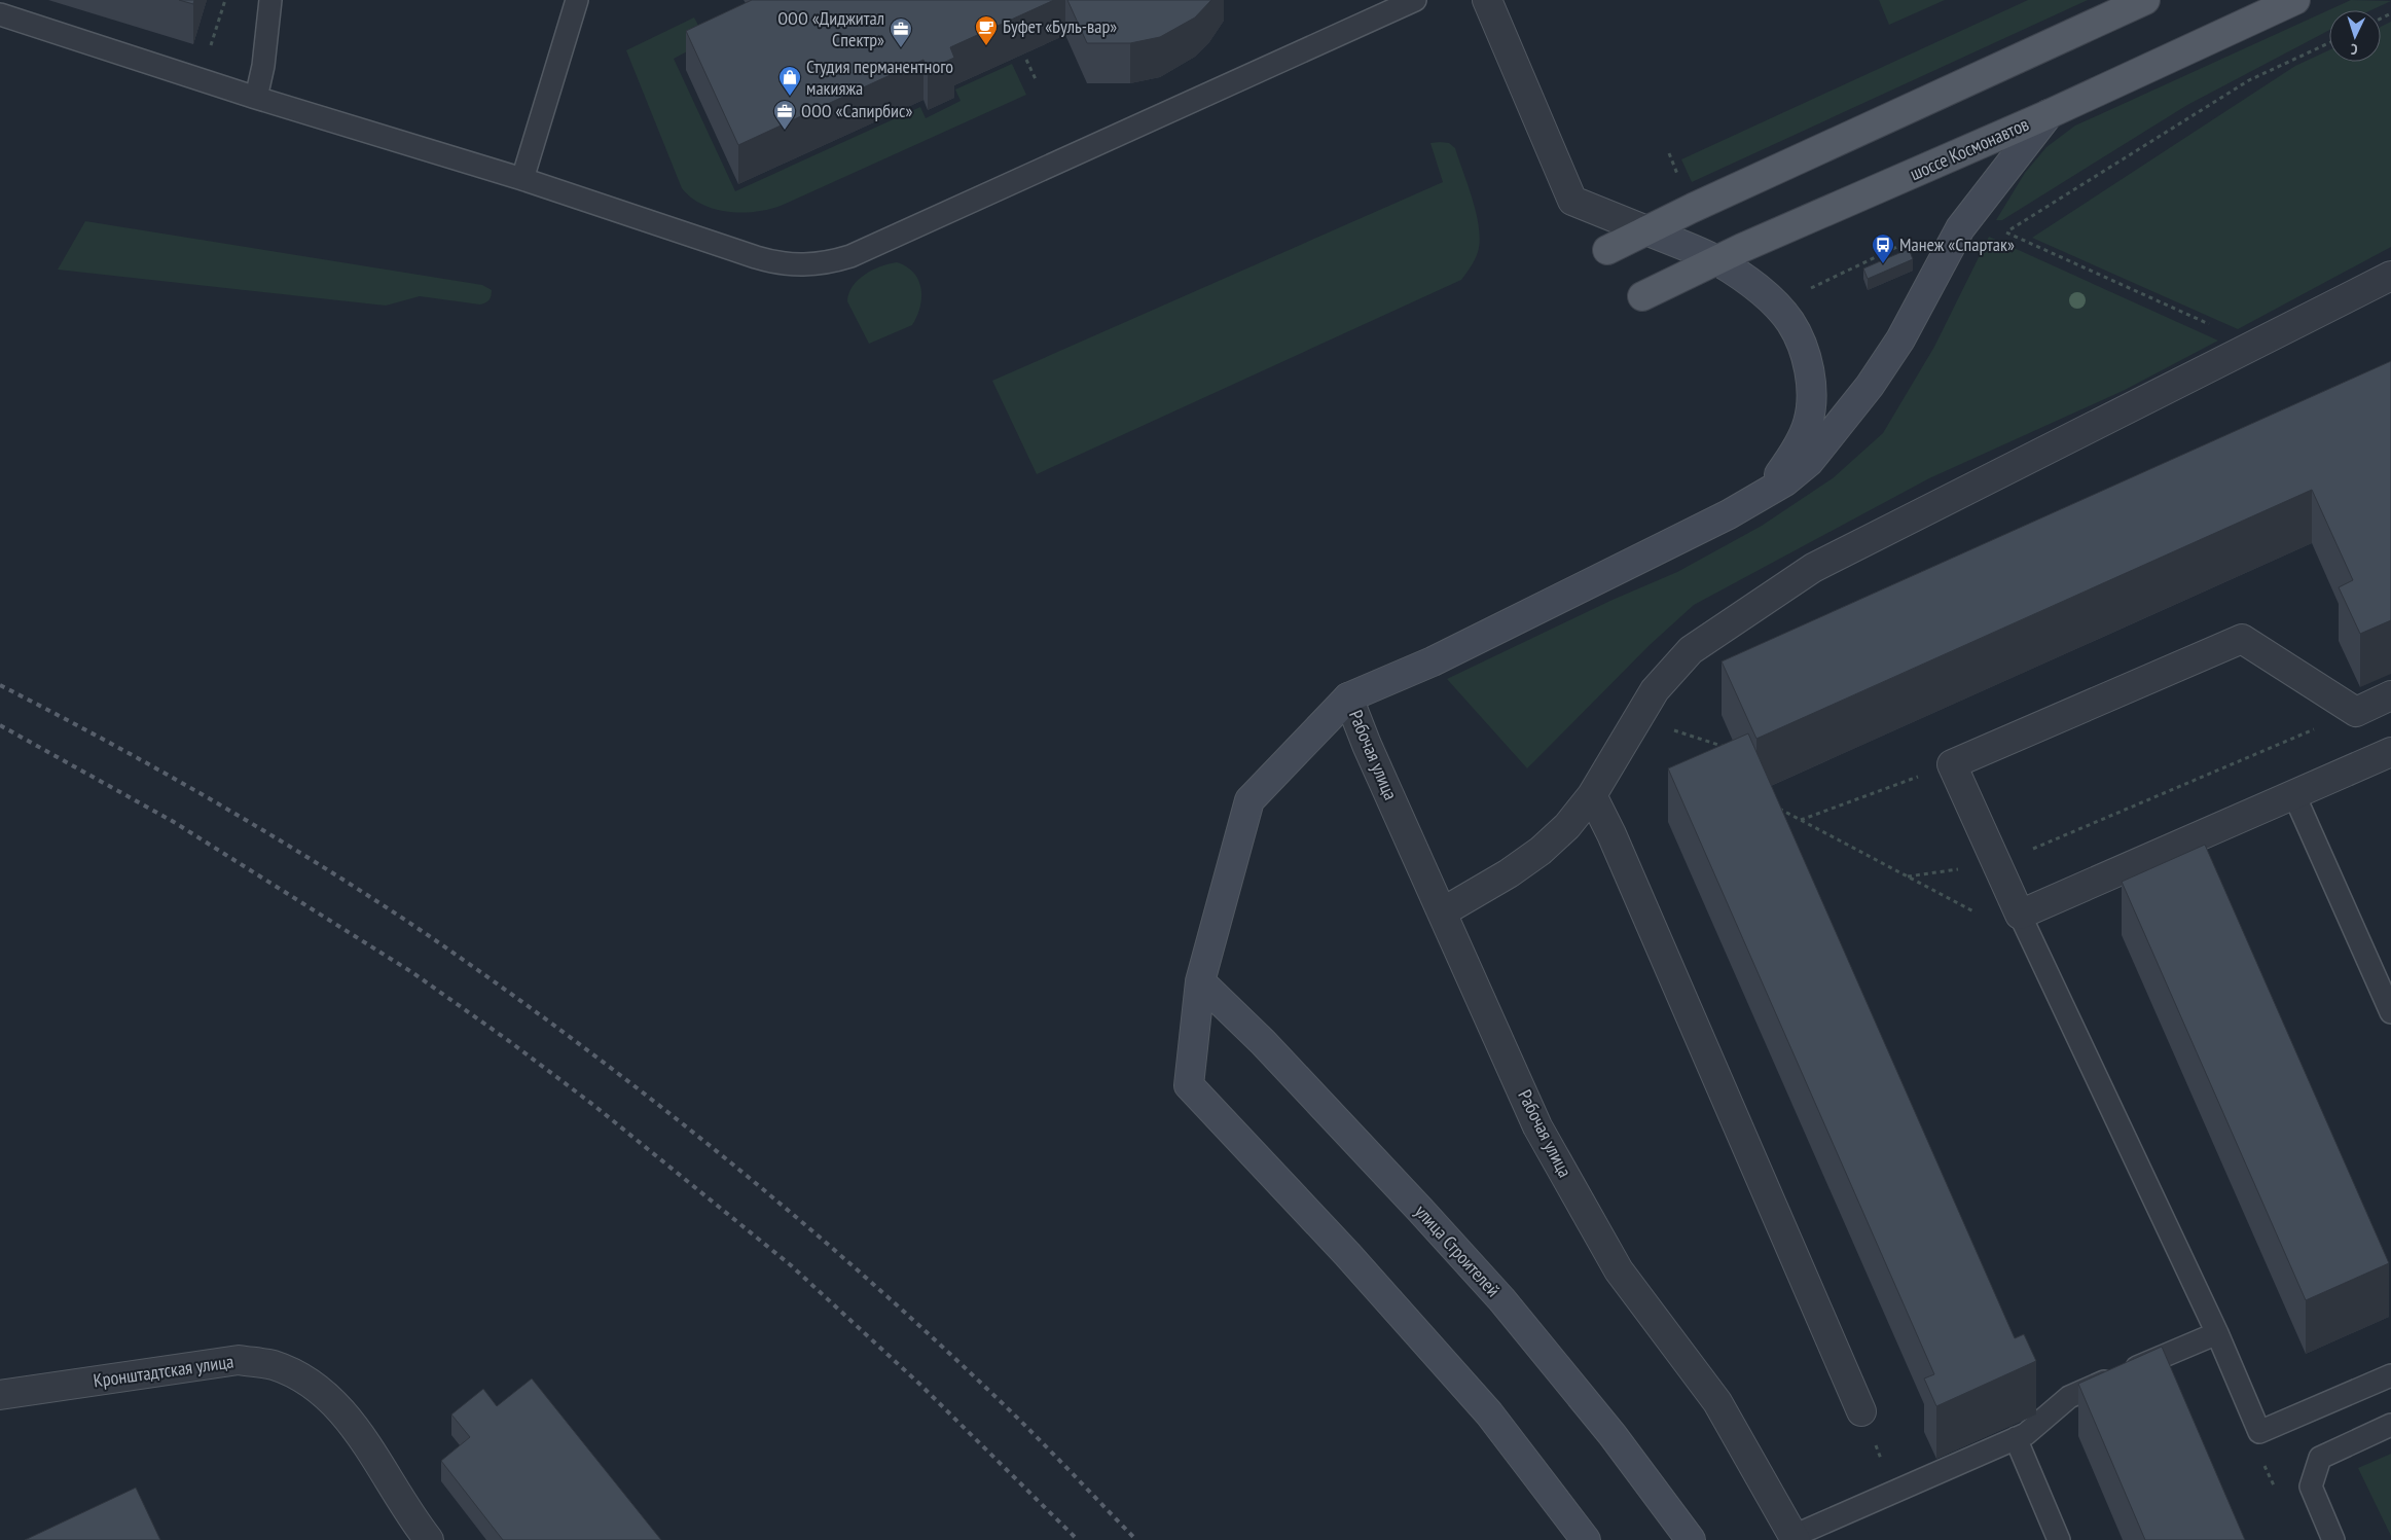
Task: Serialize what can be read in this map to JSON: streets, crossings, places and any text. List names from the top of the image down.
{
  "streets": {
    "main road": ["шоссе Космонавтов", "улица Строителей"],
    "street": ["Рабочая улица", "Кронштадтская улица"]
  },
  "places": {
    "cafe": ["Буфет «Буль-вар»"],
    "office": ["ООО «Диджитал Спектр»", "ООО «Сапирбис»"],
    "shop": ["Студия перманентного макияжа"],
    "bus stop": ["Манеж «Спартак»"]
  },
  "north": "bottom"
}
